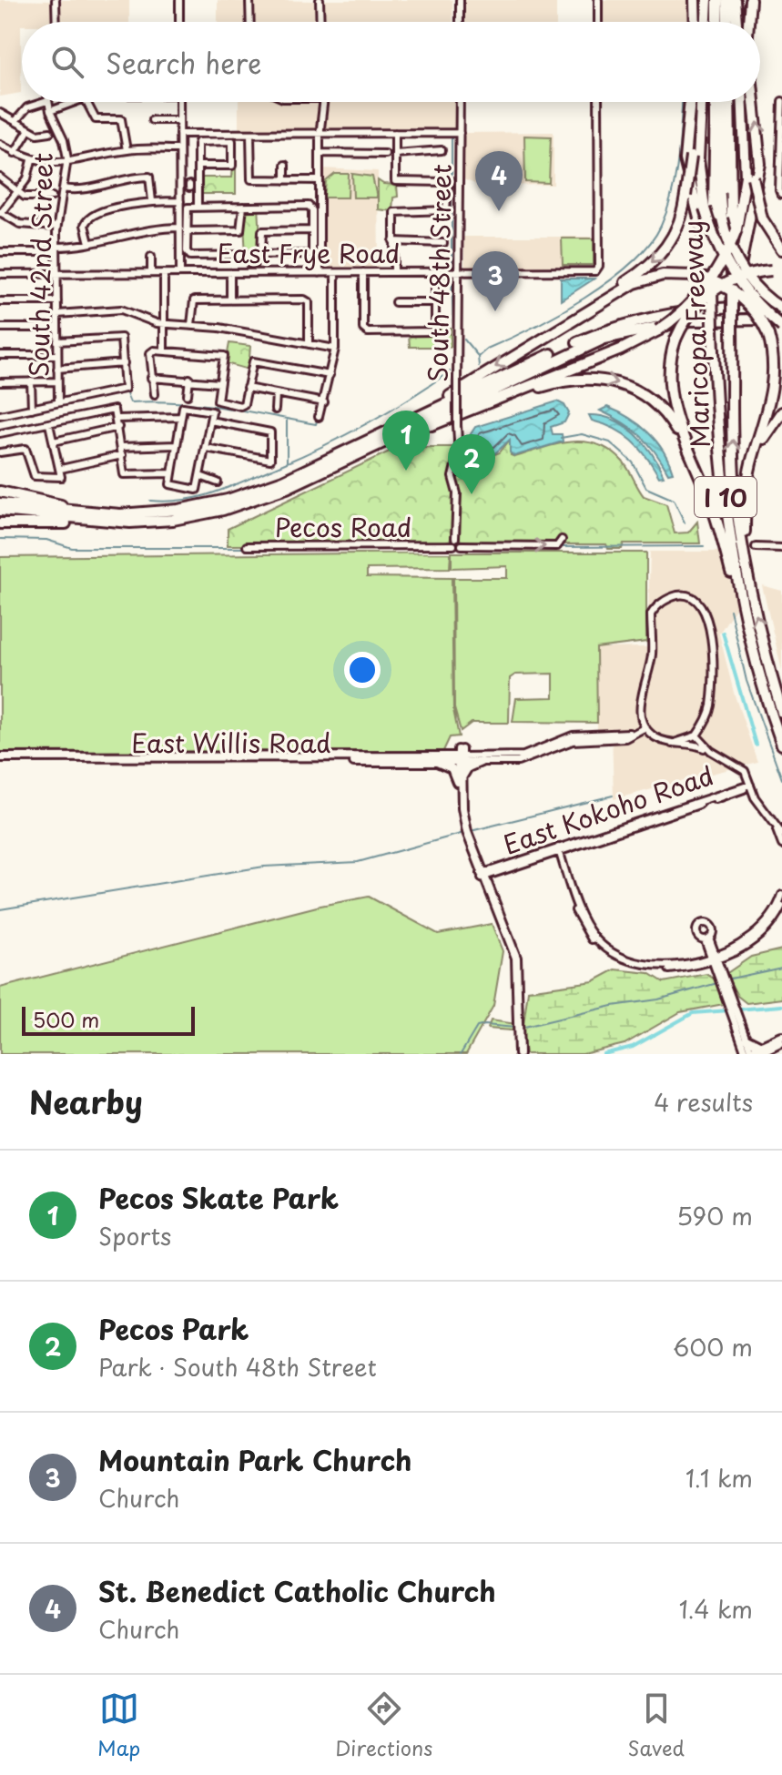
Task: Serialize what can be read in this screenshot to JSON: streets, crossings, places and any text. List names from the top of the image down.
{
  "streets": {
    "highway": ["Maricopa Freeway", "I 10"],
    "main road": ["East Willis Road"],
    "street": [
      "East Frye Road",
      "South 42nd Street",
      "South 48th Street",
      "Pecos Road",
      "East Kokoho Road"
    ]
  },
  "crossings": [
    ["East Frye Road", "South 42nd Street"],
    ["East Frye Road", "South 48th Street"],
    ["South 48th Street", "Pecos Road"],
    ["Maricopa Freeway", "I 10"]
  ],
  "scale_bar": "500 m",
  "page": {
    "search": "Search here",
    "pins": [
      "4",
      "3",
      "1",
      "2"
    ],
    "scale": "500 m",
    "heading": ["Nearby", "4 results"],
    "list": [
      {
        "mark": "1",
        "name": "Pecos Skate Park",
        "note": "Sports",
        "value": "590 m"
      },
      {
        "mark": "2",
        "name": "Pecos Park",
        "note": "Park · South 48th Street",
        "value": "600 m"
      },
      {
        "mark": "3",
        "name": "Mountain Park Church",
        "note": "Church",
        "value": "1.1 km"
      },
      {
        "mark": "4",
        "name": "St. Benedict Catholic Church",
        "note": "Church",
        "value": "1.4 km"
      }
    ],
    "nav": ["Map", "Directions", "Saved"]
  }
}
